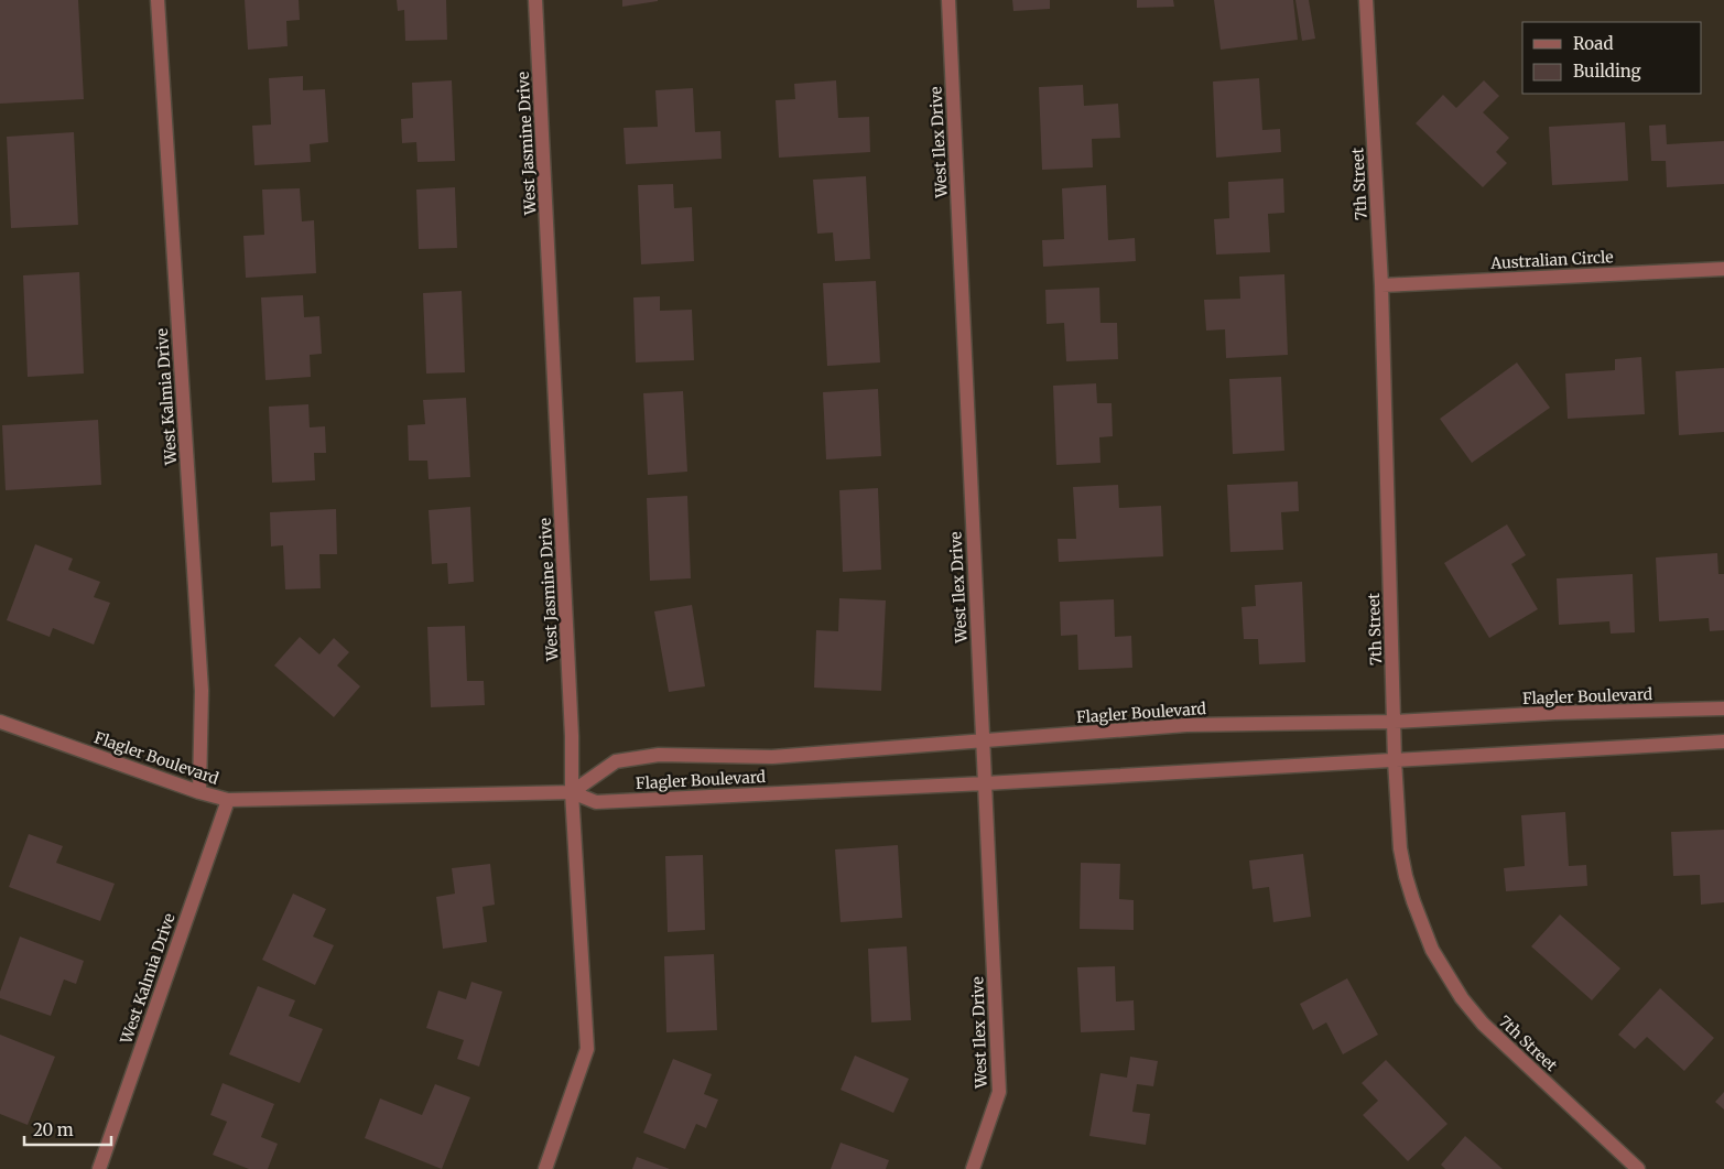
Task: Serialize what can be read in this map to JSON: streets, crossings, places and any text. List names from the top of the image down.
{
  "streets": {
    "street": [
      "West Ilex Drive",
      "West Jasmine Drive",
      "7th Street",
      "Australian Circle",
      "West Kalmia Drive",
      "Flagler Boulevard"
    ]
  },
  "crossings": [
    ["West Ilex Drive", "Flagler Boulevard"],
    ["West Jasmine Drive", "Flagler Boulevard"],
    ["7th Street", "Australian Circle"],
    ["7th Street", "Flagler Boulevard"],
    ["West Kalmia Drive", "Flagler Boulevard"]
  ],
  "legend": ["Road", "Building"],
  "scale_bar": "20 m"
}
